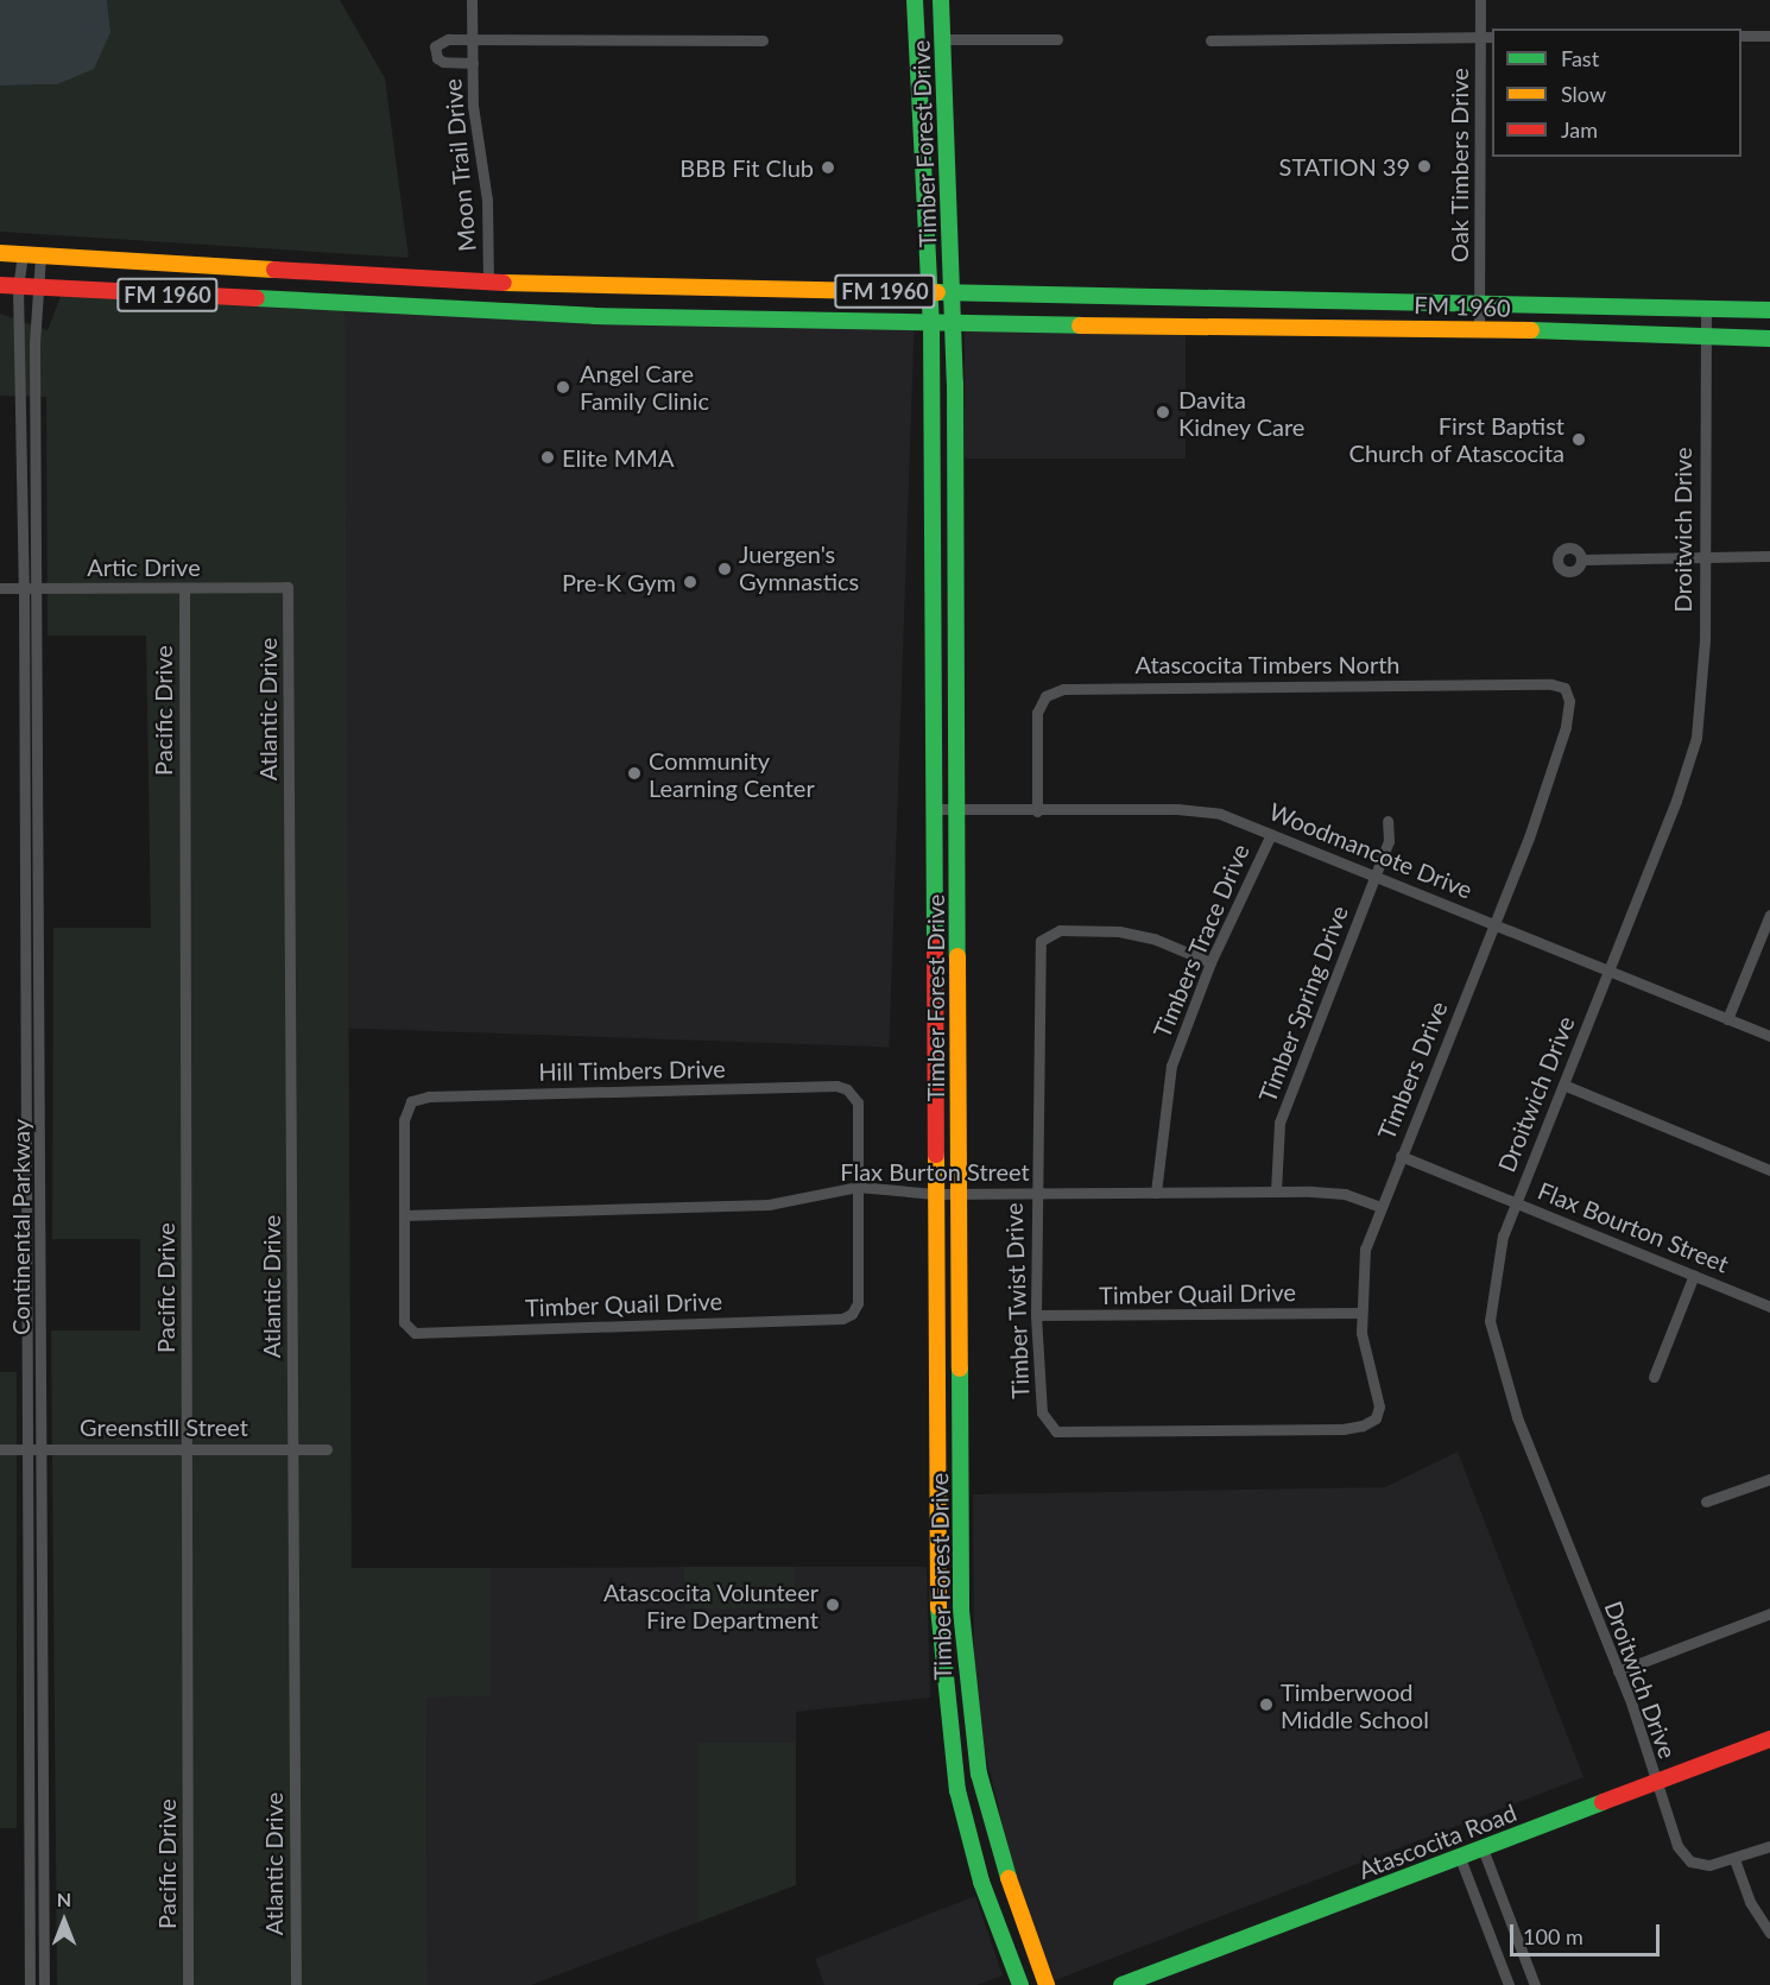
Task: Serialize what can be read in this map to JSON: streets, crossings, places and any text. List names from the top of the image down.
{
  "streets": {
    "main road": ["Timber Forest Drive", "FM 1960", "Atascocita Road"],
    "street": [
      "Moon Trail Drive",
      "Oak Timbers Drive",
      "Droitwich Drive",
      "Artic Drive",
      "Atascocita Timbers North",
      "Atlantic Drive",
      "Pacific Drive",
      "Woodmancote Drive",
      "Timbers Trace Drive",
      "Timber Spring Drive",
      "Hill Timbers Drive",
      "Timbers Drive",
      "Flax Burton Street",
      "Continental Parkway",
      "Flax Bourton Street",
      "Timber Quail Drive",
      "Timber Twist Drive",
      "Greenstill Street"
    ]
  },
  "crossings": [
    ["Timber Forest Drive", "FM 1960"],
    ["Timber Forest Drive", "Woodmancote Drive"],
    ["Timber Forest Drive", "Flax Burton Street"],
    ["Moon Trail Drive", "FM 1960"],
    ["Oak Timbers Drive", "FM 1960"],
    ["FM 1960", "Droitwich Drive"],
    ["FM 1960", "Continental Parkway"],
    ["Droitwich Drive", "Woodmancote Drive"],
    ["Droitwich Drive", "Flax Bourton Street"],
    ["Droitwich Drive", "Atascocita Road"],
    ["Artic Drive", "Atlantic Drive"],
    ["Artic Drive", "Pacific Drive"],
    ["Artic Drive", "Continental Parkway"],
    ["Atascocita Timbers North", "Woodmancote Drive"],
    ["Atascocita Timbers North", "Timbers Drive"],
    ["Atlantic Drive", "Greenstill Street"],
    ["Pacific Drive", "Greenstill Street"],
    ["Woodmancote Drive", "Timbers Trace Drive"],
    ["Woodmancote Drive", "Timber Spring Drive"],
    ["Woodmancote Drive", "Timbers Drive"],
    ["Timbers Trace Drive", "Flax Burton Street"],
    ["Timbers Trace Drive", "Timber Twist Drive"],
    ["Timber Spring Drive", "Flax Burton Street"],
    ["Hill Timbers Drive", "Flax Burton Street"],
    ["Hill Timbers Drive", "Timber Quail Drive"],
    ["Timbers Drive", "Flax Burton Street"],
    ["Timbers Drive", "Flax Bourton Street"],
    ["Timbers Drive", "Timber Quail Drive"],
    ["Timbers Drive", "Timber Twist Drive"],
    ["Flax Burton Street", "Timber Quail Drive"],
    ["Flax Burton Street", "Timber Twist Drive"],
    ["Continental Parkway", "Greenstill Street"],
    ["Timber Quail Drive", "Timber Twist Drive"]
  ],
  "places": [
    "STATION 39",
    "BBB Fit Club",
    "Angel Care Family Clinic",
    "Davita Kidney Care",
    "First Baptist Church of Atascocita",
    "Elite MMA",
    "Juergen's Gymnastics",
    "Pre-K Gym",
    "Community Learning Center",
    "Atascocita Volunteer Fire Department",
    "Timberwood Middle School"
  ],
  "legend": ["Fast", "Slow", "Jam"],
  "scale_bar": "100 m",
  "north": "top"
}
